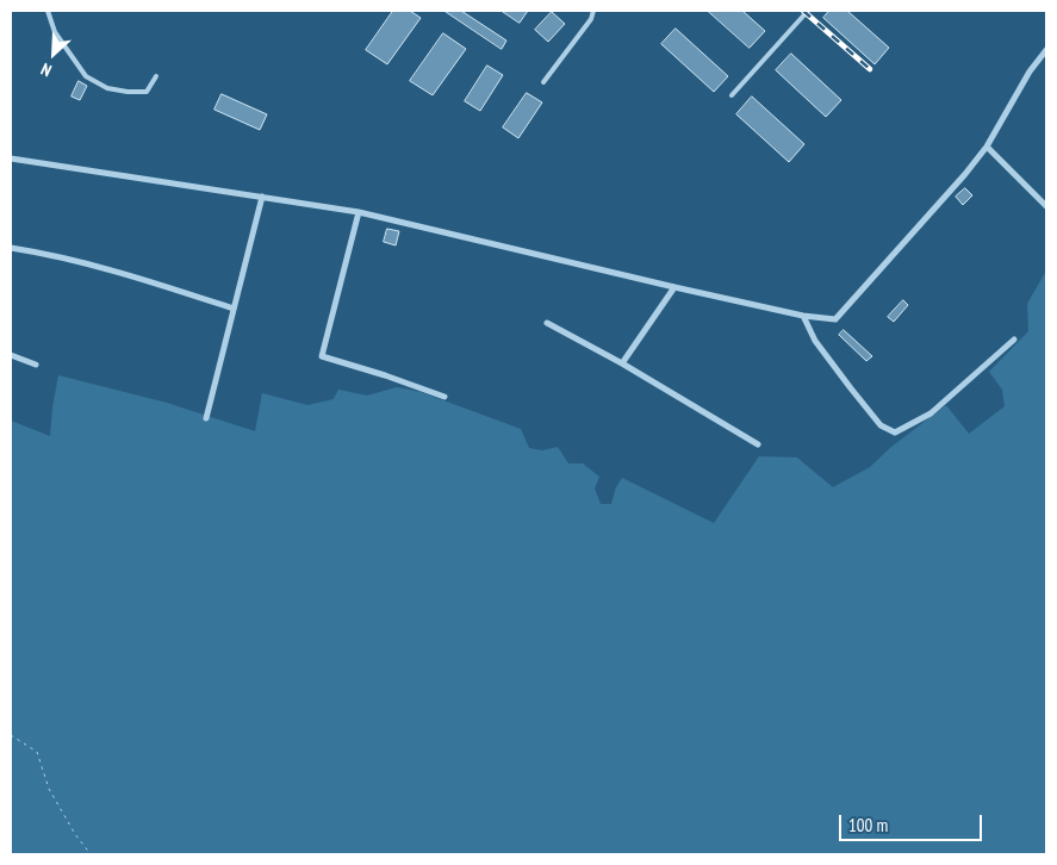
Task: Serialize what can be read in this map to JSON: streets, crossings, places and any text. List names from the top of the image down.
{
  "scale_bar": "100 m",
  "north": "bottom left"
}
